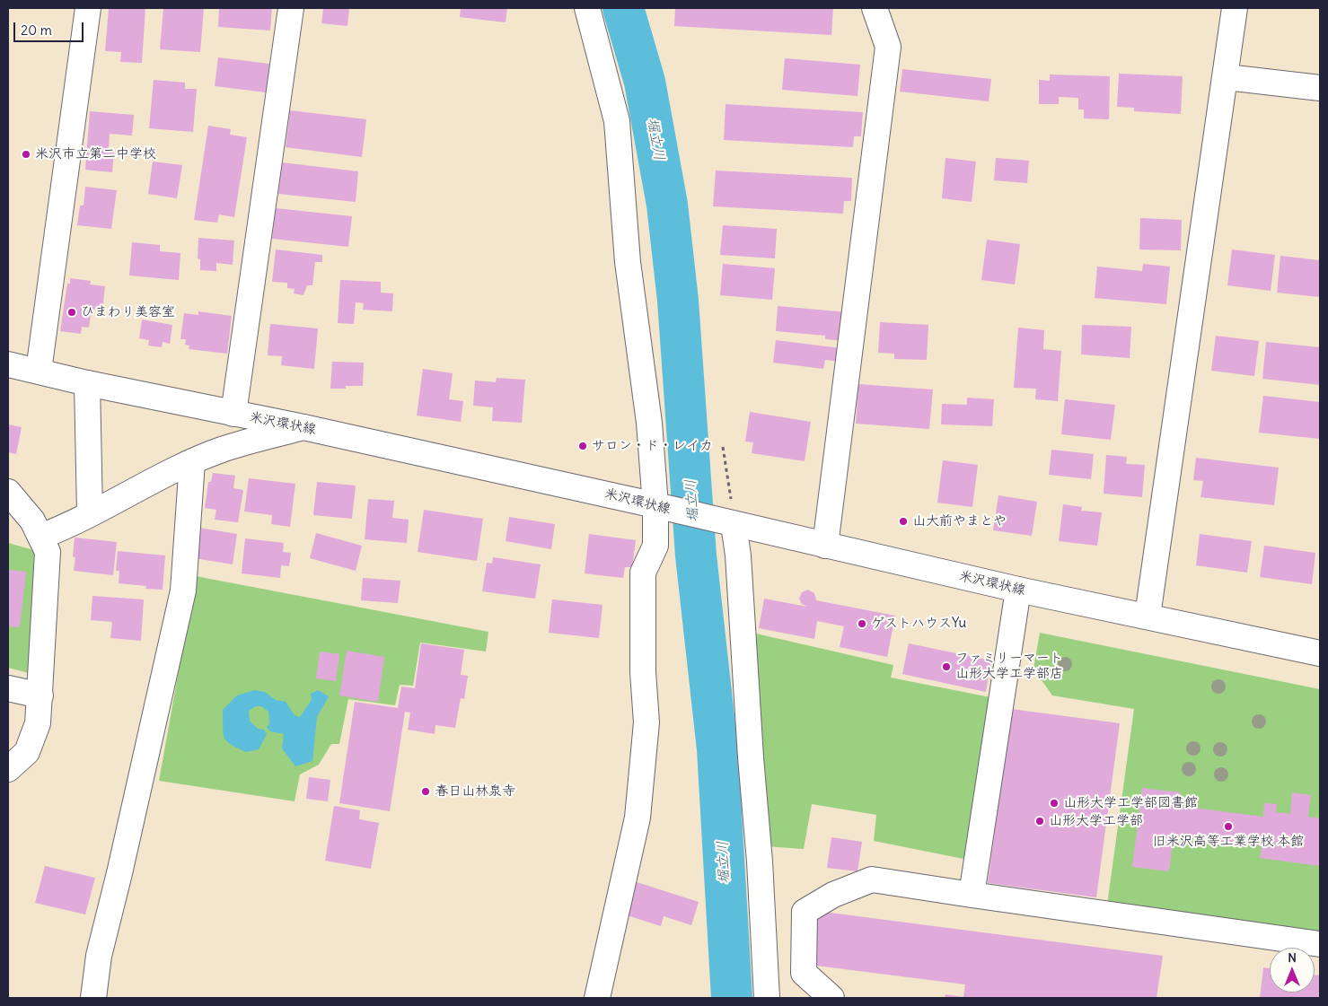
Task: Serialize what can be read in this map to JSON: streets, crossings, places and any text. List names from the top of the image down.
{
  "streets": {
    "street": ["米沢環状線"]
  },
  "water": ["堀立川"],
  "places": [
    "米沢市立第二中学校",
    "ひまわり美容室",
    "サロン・ド・レイカ",
    "山大前やまとや",
    "ゲストハウスYu",
    "ファミリーマート 山形大学工学部店",
    "春日山林泉寺",
    "山形大学工学部図書館",
    "山形大学工学部",
    "旧米沢高等工業学校 本館"
  ],
  "scale_bar": "20 m",
  "north": "top"
}
